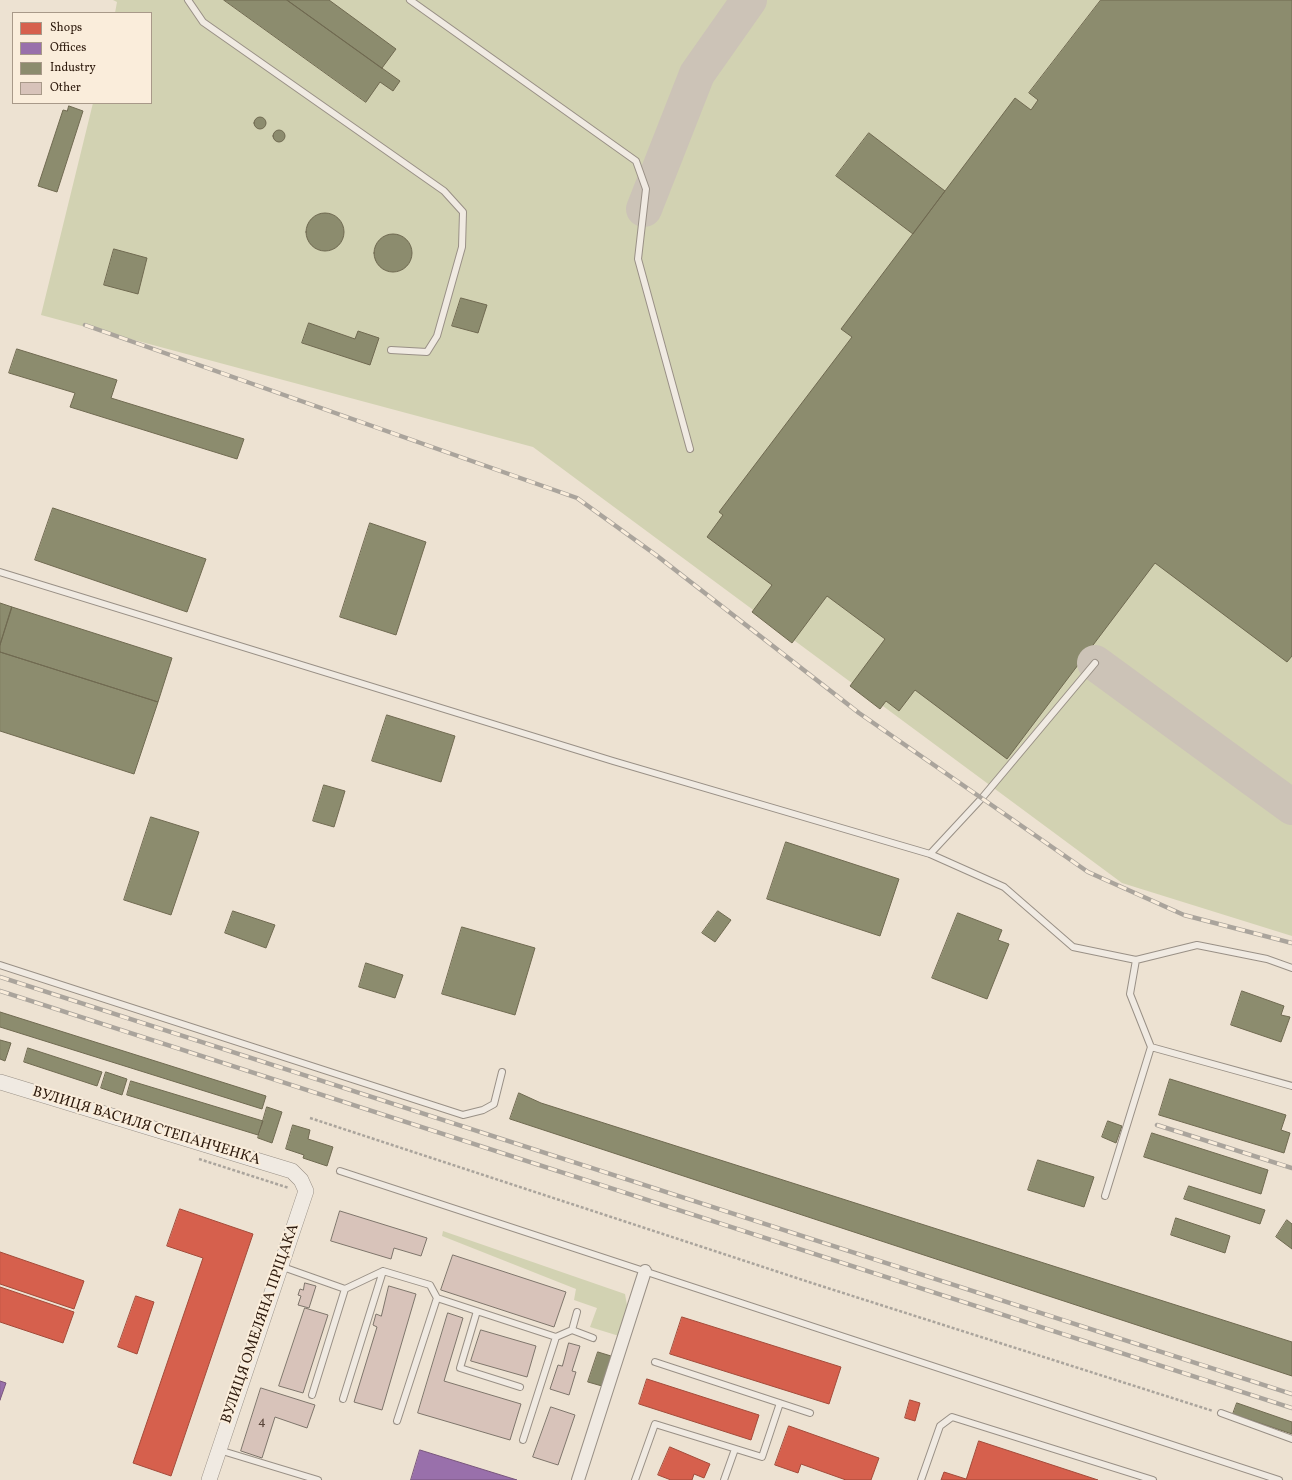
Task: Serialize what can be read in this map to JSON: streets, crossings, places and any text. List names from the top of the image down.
{
  "streets": {
    "street": ["ВУЛИЦЯ ВАСИЛЯ СТЕПАНЧЕНКА", "ВУЛИЦЯ ОМЕЛЯНА ПРІЦАКА"]
  },
  "crossings": [
    ["ВУЛИЦЯ ВАСИЛЯ СТЕПАНЧЕНКА", "ВУЛИЦЯ ОМЕЛЯНА ПРІЦАКА"]
  ],
  "house_numbers": ["4"],
  "legend": [
    "Shops",
    "Offices",
    "Industry",
    "Other"
  ]
}
